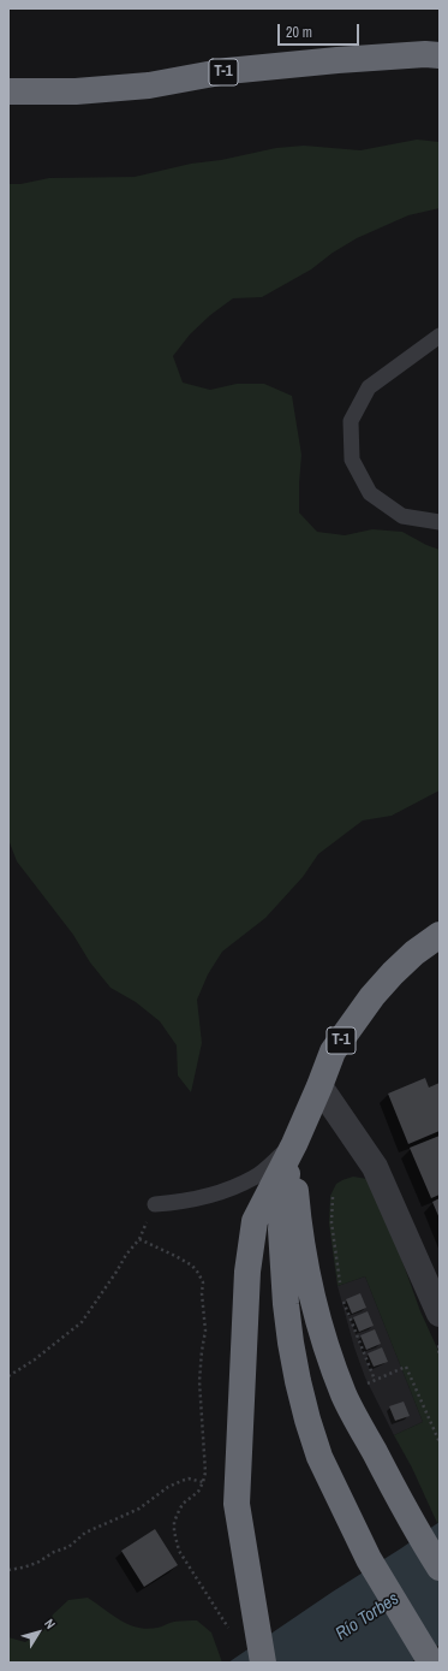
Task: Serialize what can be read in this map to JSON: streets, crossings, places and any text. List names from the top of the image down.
{
  "streets": {
    "highway": ["T-1"]
  },
  "water": ["Río Torbes"],
  "scale_bar": "20 m",
  "north": "top right"
}
